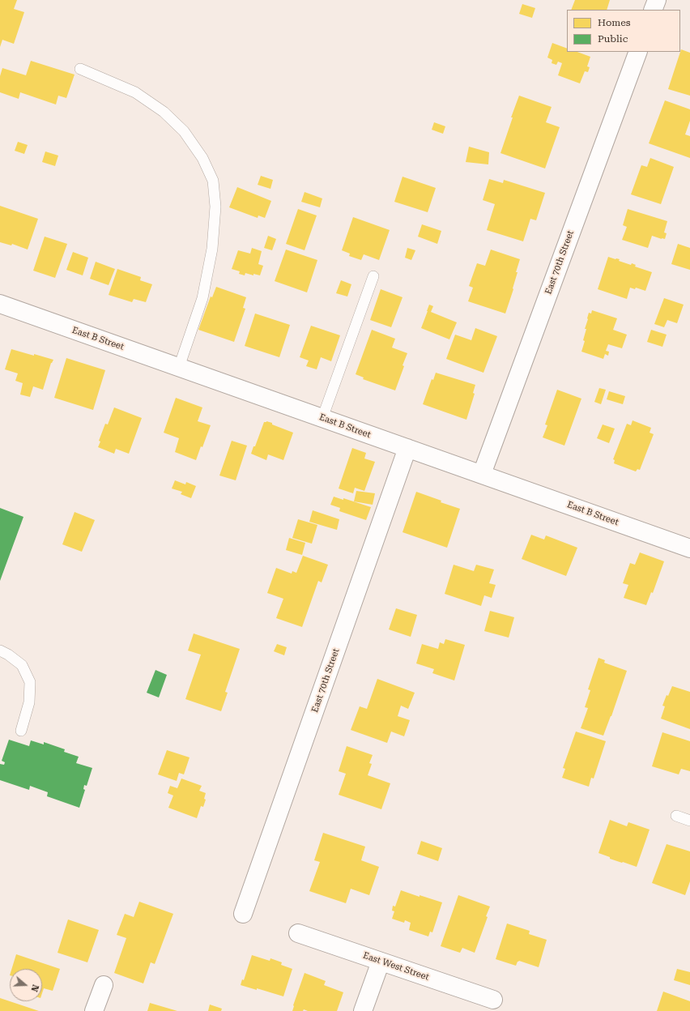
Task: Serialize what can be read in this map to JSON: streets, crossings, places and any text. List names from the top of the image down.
{
  "streets": {
    "street": ["East 70th Street", "East B Street", "East West Street"]
  },
  "crossings": [
    ["East 70th Street", "East B Street"]
  ],
  "legend": ["Homes", "Public"],
  "north": "right"
}
